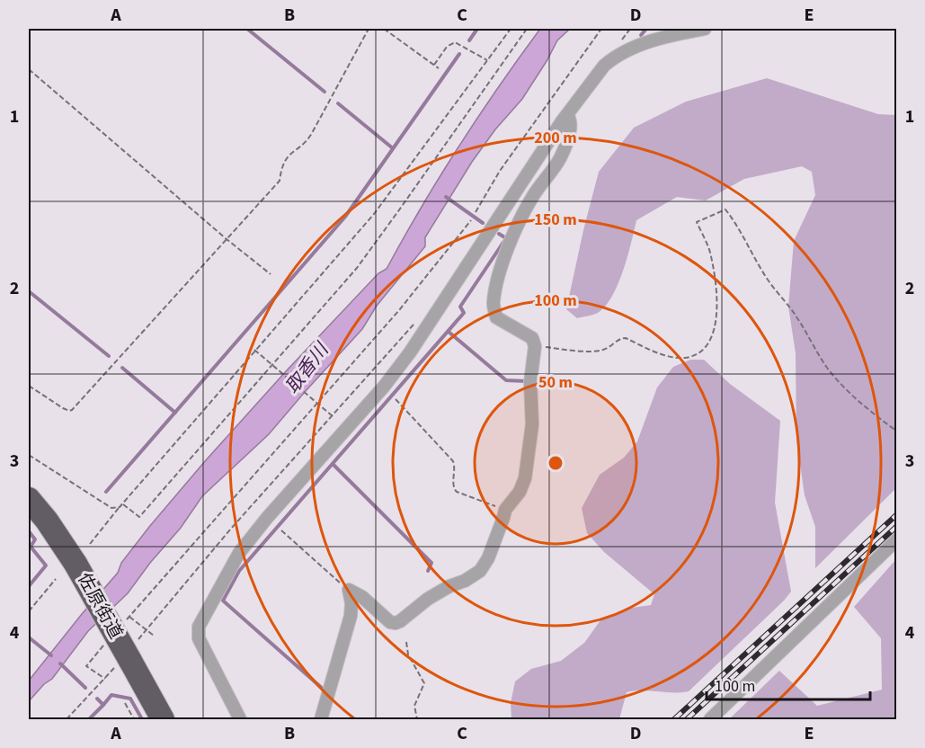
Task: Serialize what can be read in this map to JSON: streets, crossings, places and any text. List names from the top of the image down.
{
  "streets": {
    "highway": ["佐原街道"]
  },
  "water": ["取香川"],
  "scale_bar": "100 m",
  "grid": {
    "columns": [
      "A",
      "B",
      "C",
      "D",
      "E"
    ],
    "rows": [
      "1",
      "2",
      "3",
      "4"
    ]
  },
  "rings": [
    "200 m",
    "150 m",
    "100 m",
    "50 m"
  ]
}
